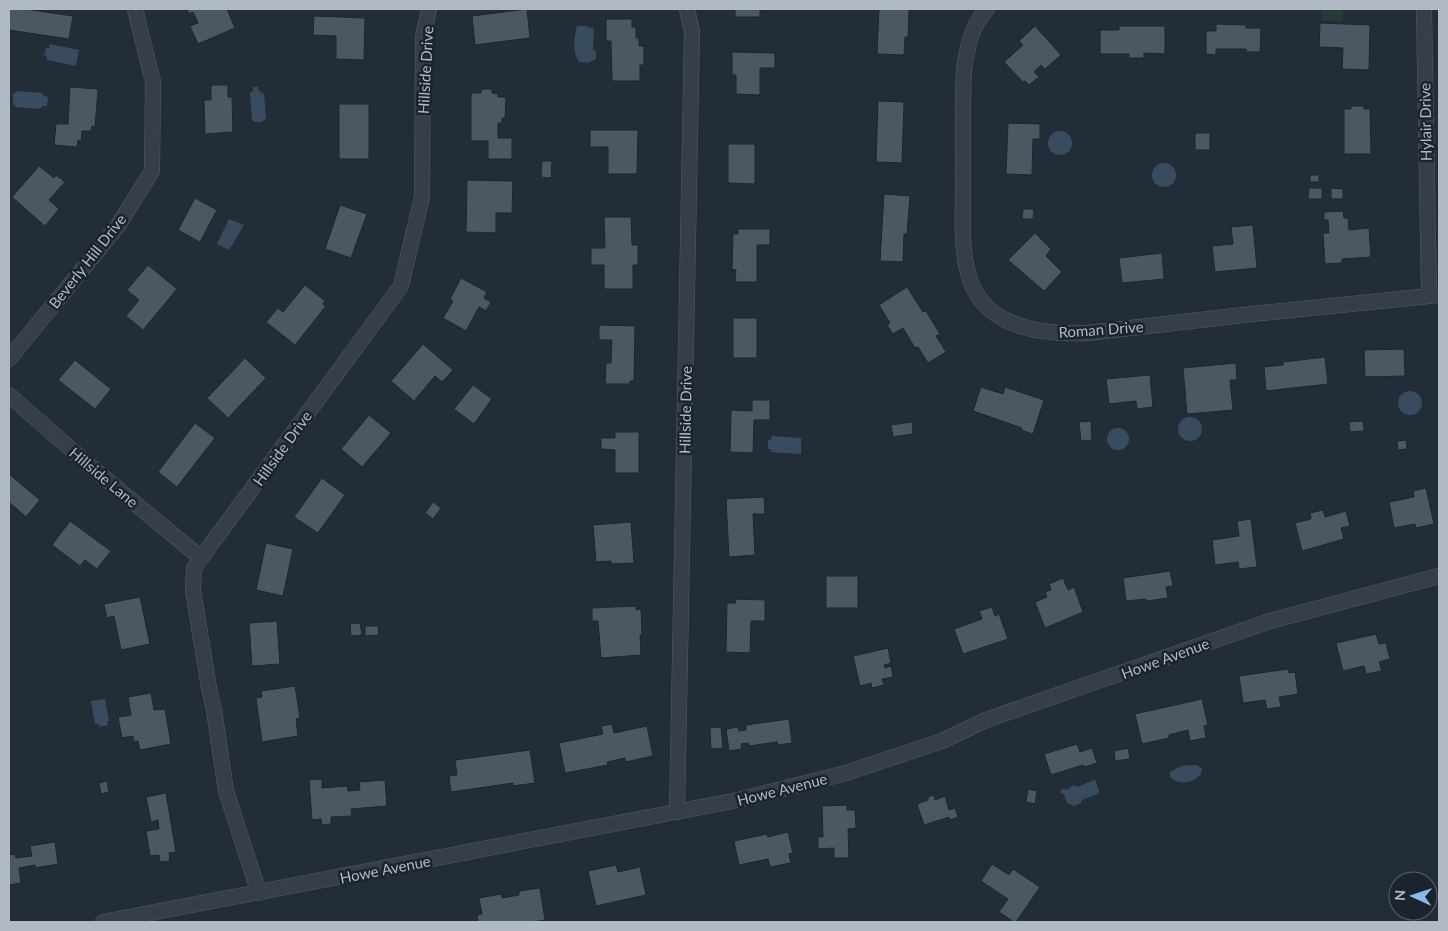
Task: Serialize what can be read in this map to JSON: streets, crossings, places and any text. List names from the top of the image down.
{
  "streets": {
    "street": [
      "Hillside Drive",
      "Hylair Drive",
      "Beverly Hill Drive",
      "Roman Drive",
      "Hillside Lane",
      "Howe Avenue"
    ]
  },
  "crossings": [
    ["Hillside Drive", "Hillside Lane"],
    ["Hillside Drive", "Howe Avenue"],
    ["Hylair Drive", "Roman Drive"]
  ],
  "north": "left"
}
